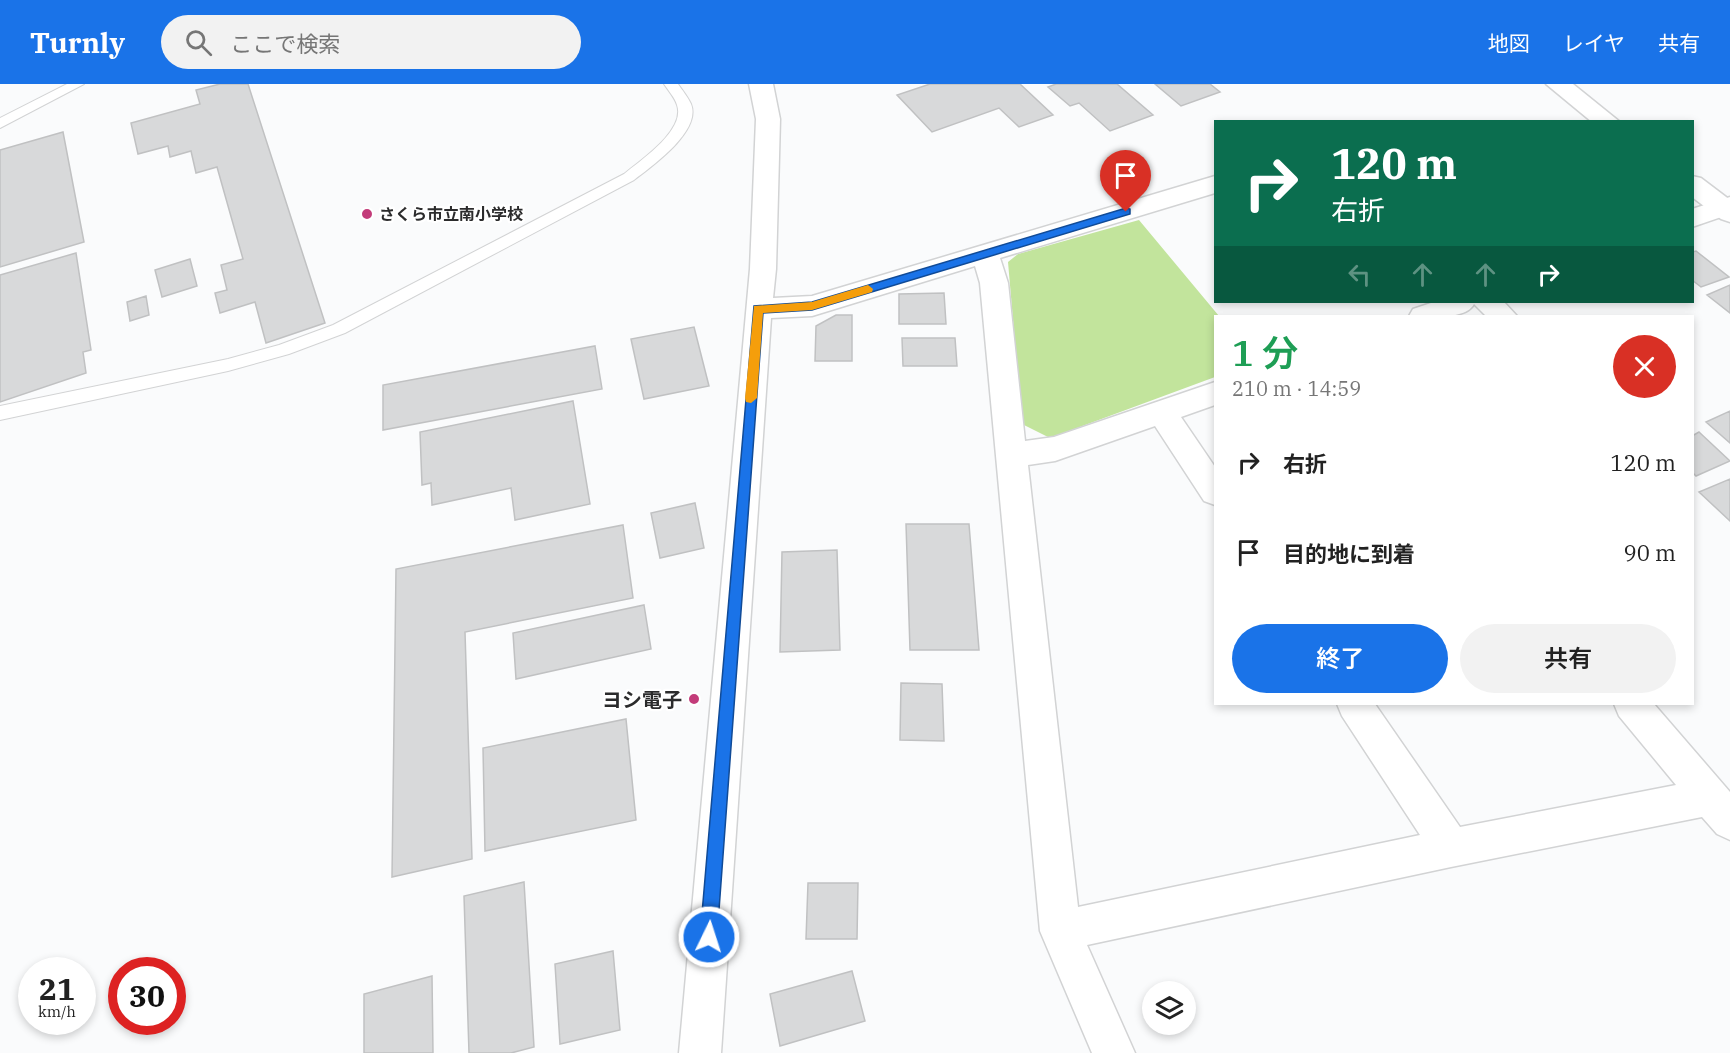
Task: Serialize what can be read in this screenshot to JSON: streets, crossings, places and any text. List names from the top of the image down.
{
  "places": ["さくら市立南小学校", "ヨシ電子"],
  "page": {
    "header": "Turnly",
    "search": "ここで検索",
    "nav": ["地図", "レイヤ", "共有"],
    "turn": ["120 m", "右折"],
    "heading": ["1 分", "210 m · 14:59"],
    "list": [
      {
        "name": "右折",
        "value": "120 m"
      },
      {
        "name": "目的地に到着",
        "value": "90 m"
      }
    ],
    "buttons": ["終了", "共有"],
    "speed": "21 km/h",
    "limit": "30"
  }
}
